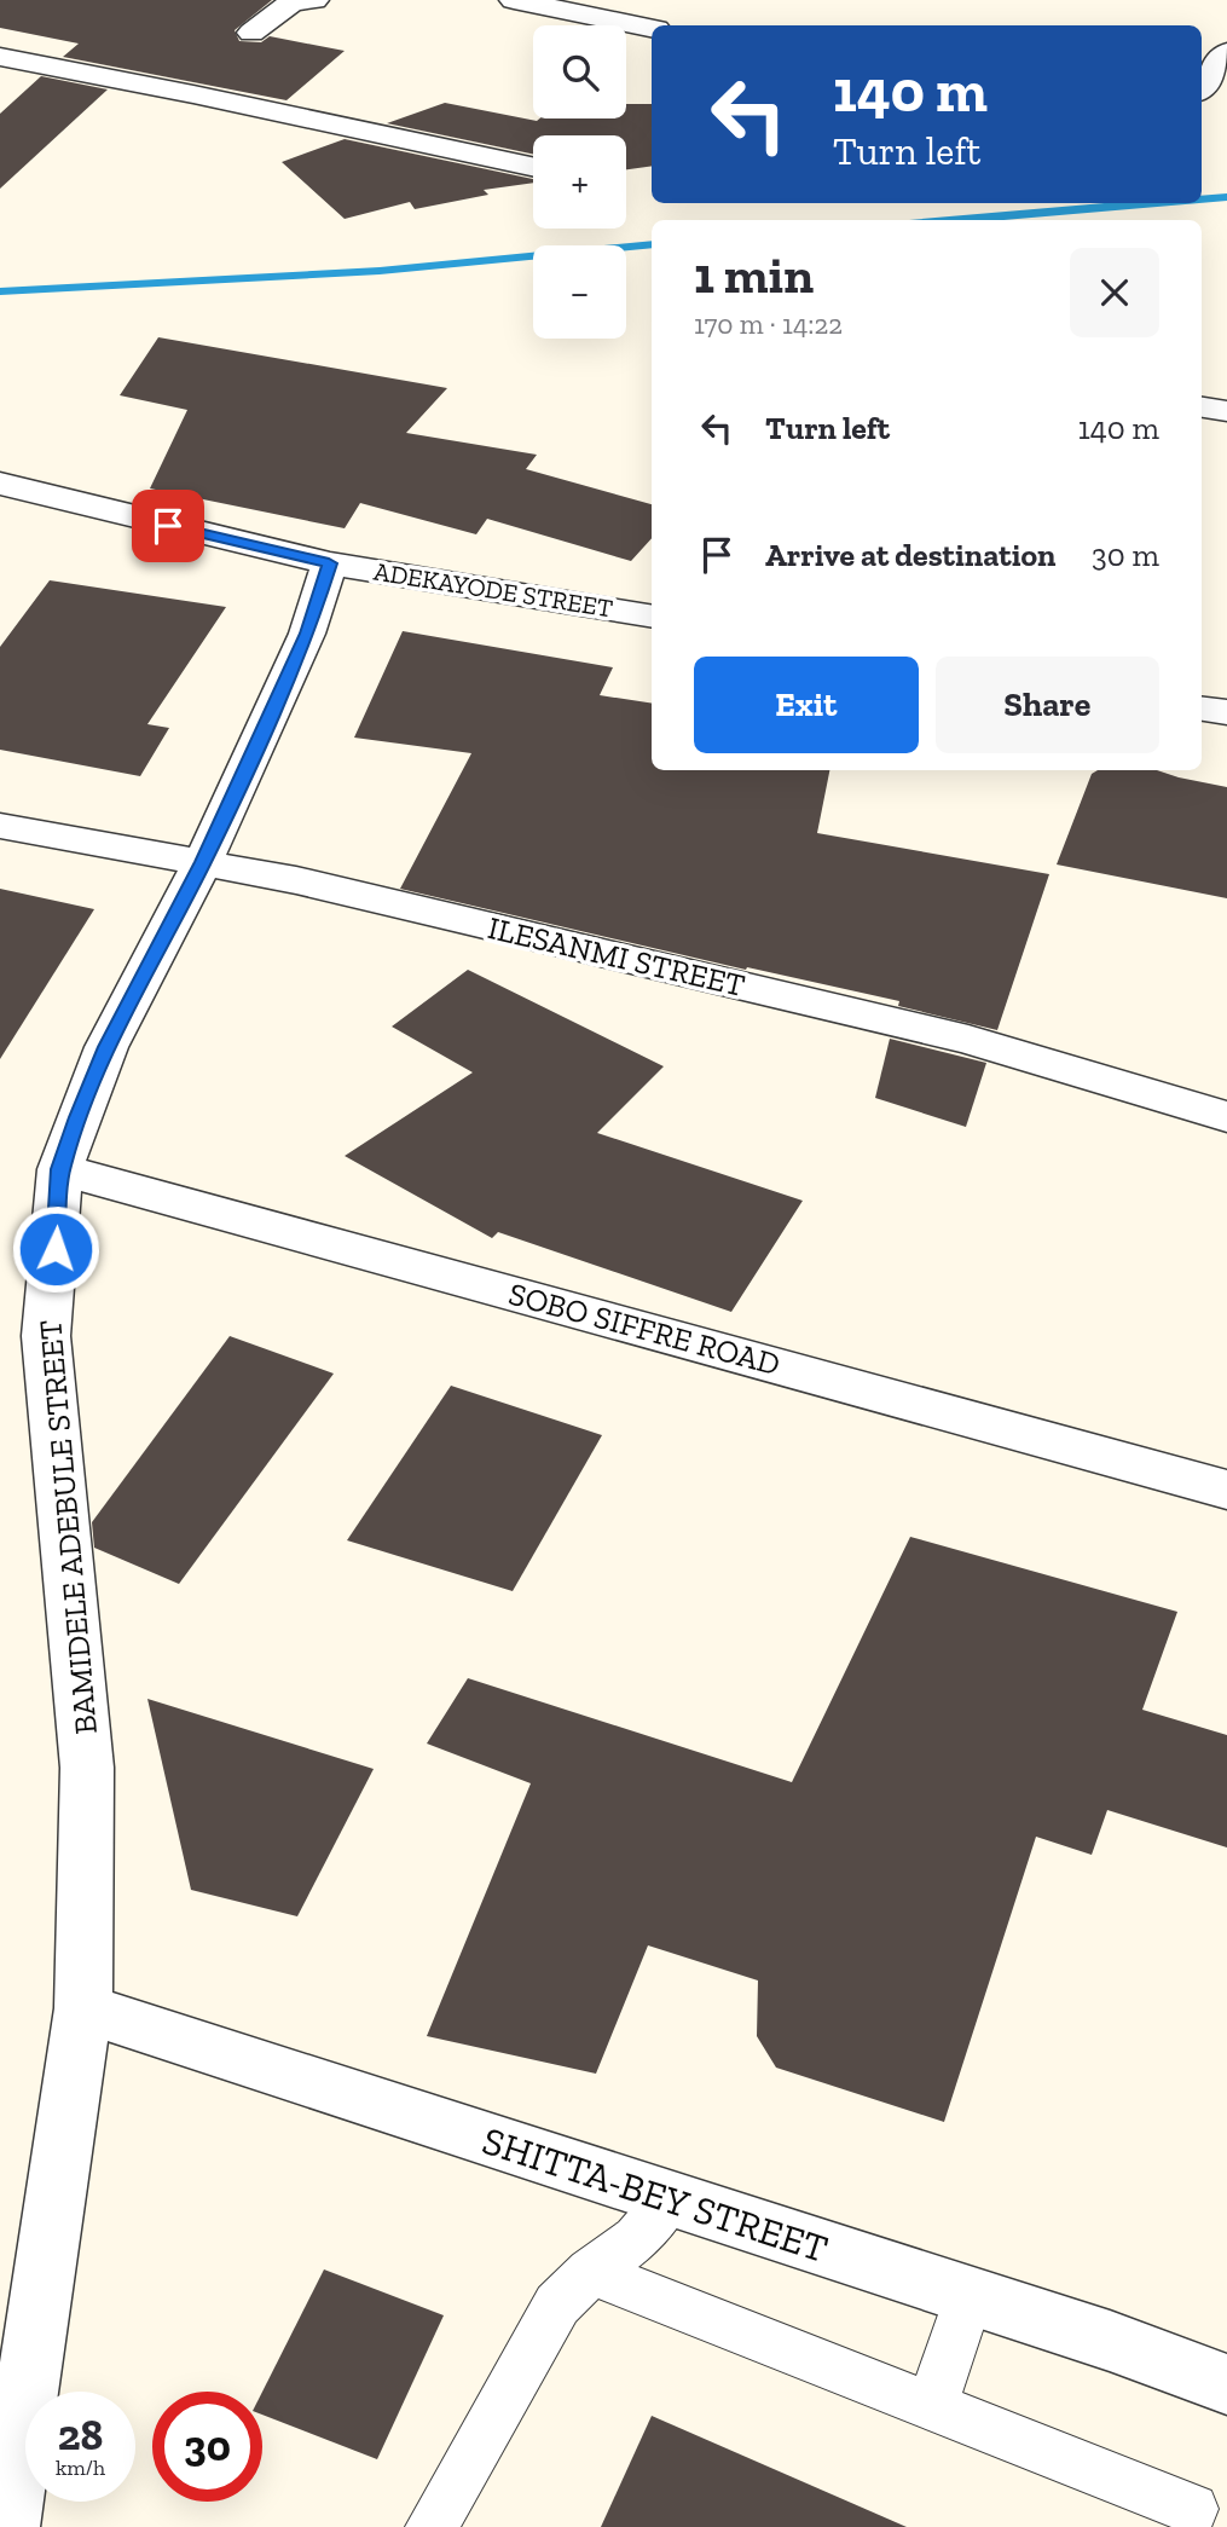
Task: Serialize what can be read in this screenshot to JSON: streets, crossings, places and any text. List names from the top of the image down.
{
  "streets": {
    "street": [
      "ADEKAYODE STREET",
      "ILESANMI STREET",
      "SOBO SIFFRE ROAD",
      "BAMIDELE ADEBULE STREET",
      "SHITTA-BEY STREET"
    ]
  },
  "crossings": [
    ["ADEKAYODE STREET", "BAMIDELE ADEBULE STREET"],
    ["ILESANMI STREET", "BAMIDELE ADEBULE STREET"],
    ["SOBO SIFFRE ROAD", "BAMIDELE ADEBULE STREET"],
    ["BAMIDELE ADEBULE STREET", "SHITTA-BEY STREET"]
  ],
  "page": {
    "map_buttons": ["+", "−"],
    "turn": ["140 m", "Turn left"],
    "heading": ["1 min", "170 m · 14:22"],
    "list": [
      {
        "name": "Turn left",
        "value": "140 m"
      },
      {
        "name": "Arrive at destination",
        "value": "30 m"
      }
    ],
    "buttons": ["Exit", "Share"],
    "speed": "28 km/h",
    "limit": "30"
  }
}
